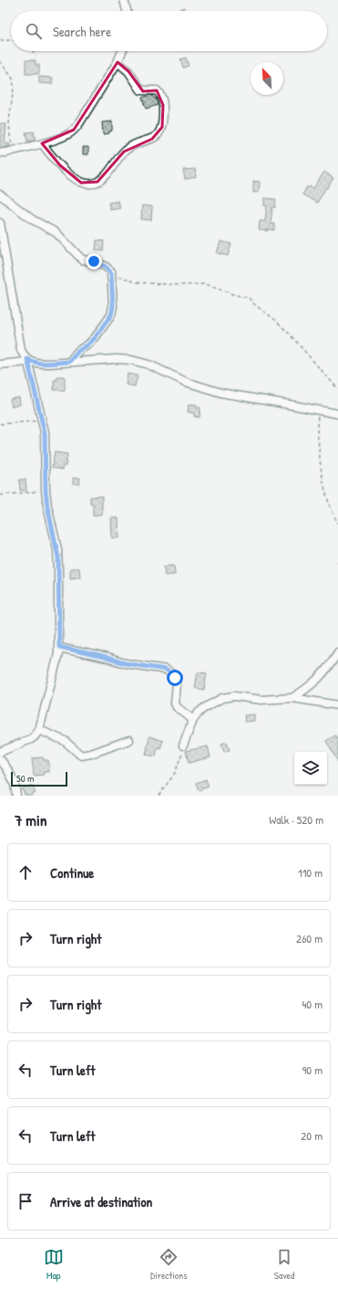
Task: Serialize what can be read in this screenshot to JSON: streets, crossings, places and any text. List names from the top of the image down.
{
  "scale_bar": "50 m",
  "north": "top left",
  "page": {
    "search": "Search here",
    "scale": "50 m",
    "heading": ["7 min", "Walk · 520 m"],
    "list": [
      ["Continue", "110 m"],
      ["Turn right", "260 m"],
      ["Turn right", "40 m"],
      ["Turn left", "90 m"],
      ["Turn left", "20 m"],
      "Arrive at destination"
    ],
    "nav": ["Map", "Directions", "Saved"]
  }
}
